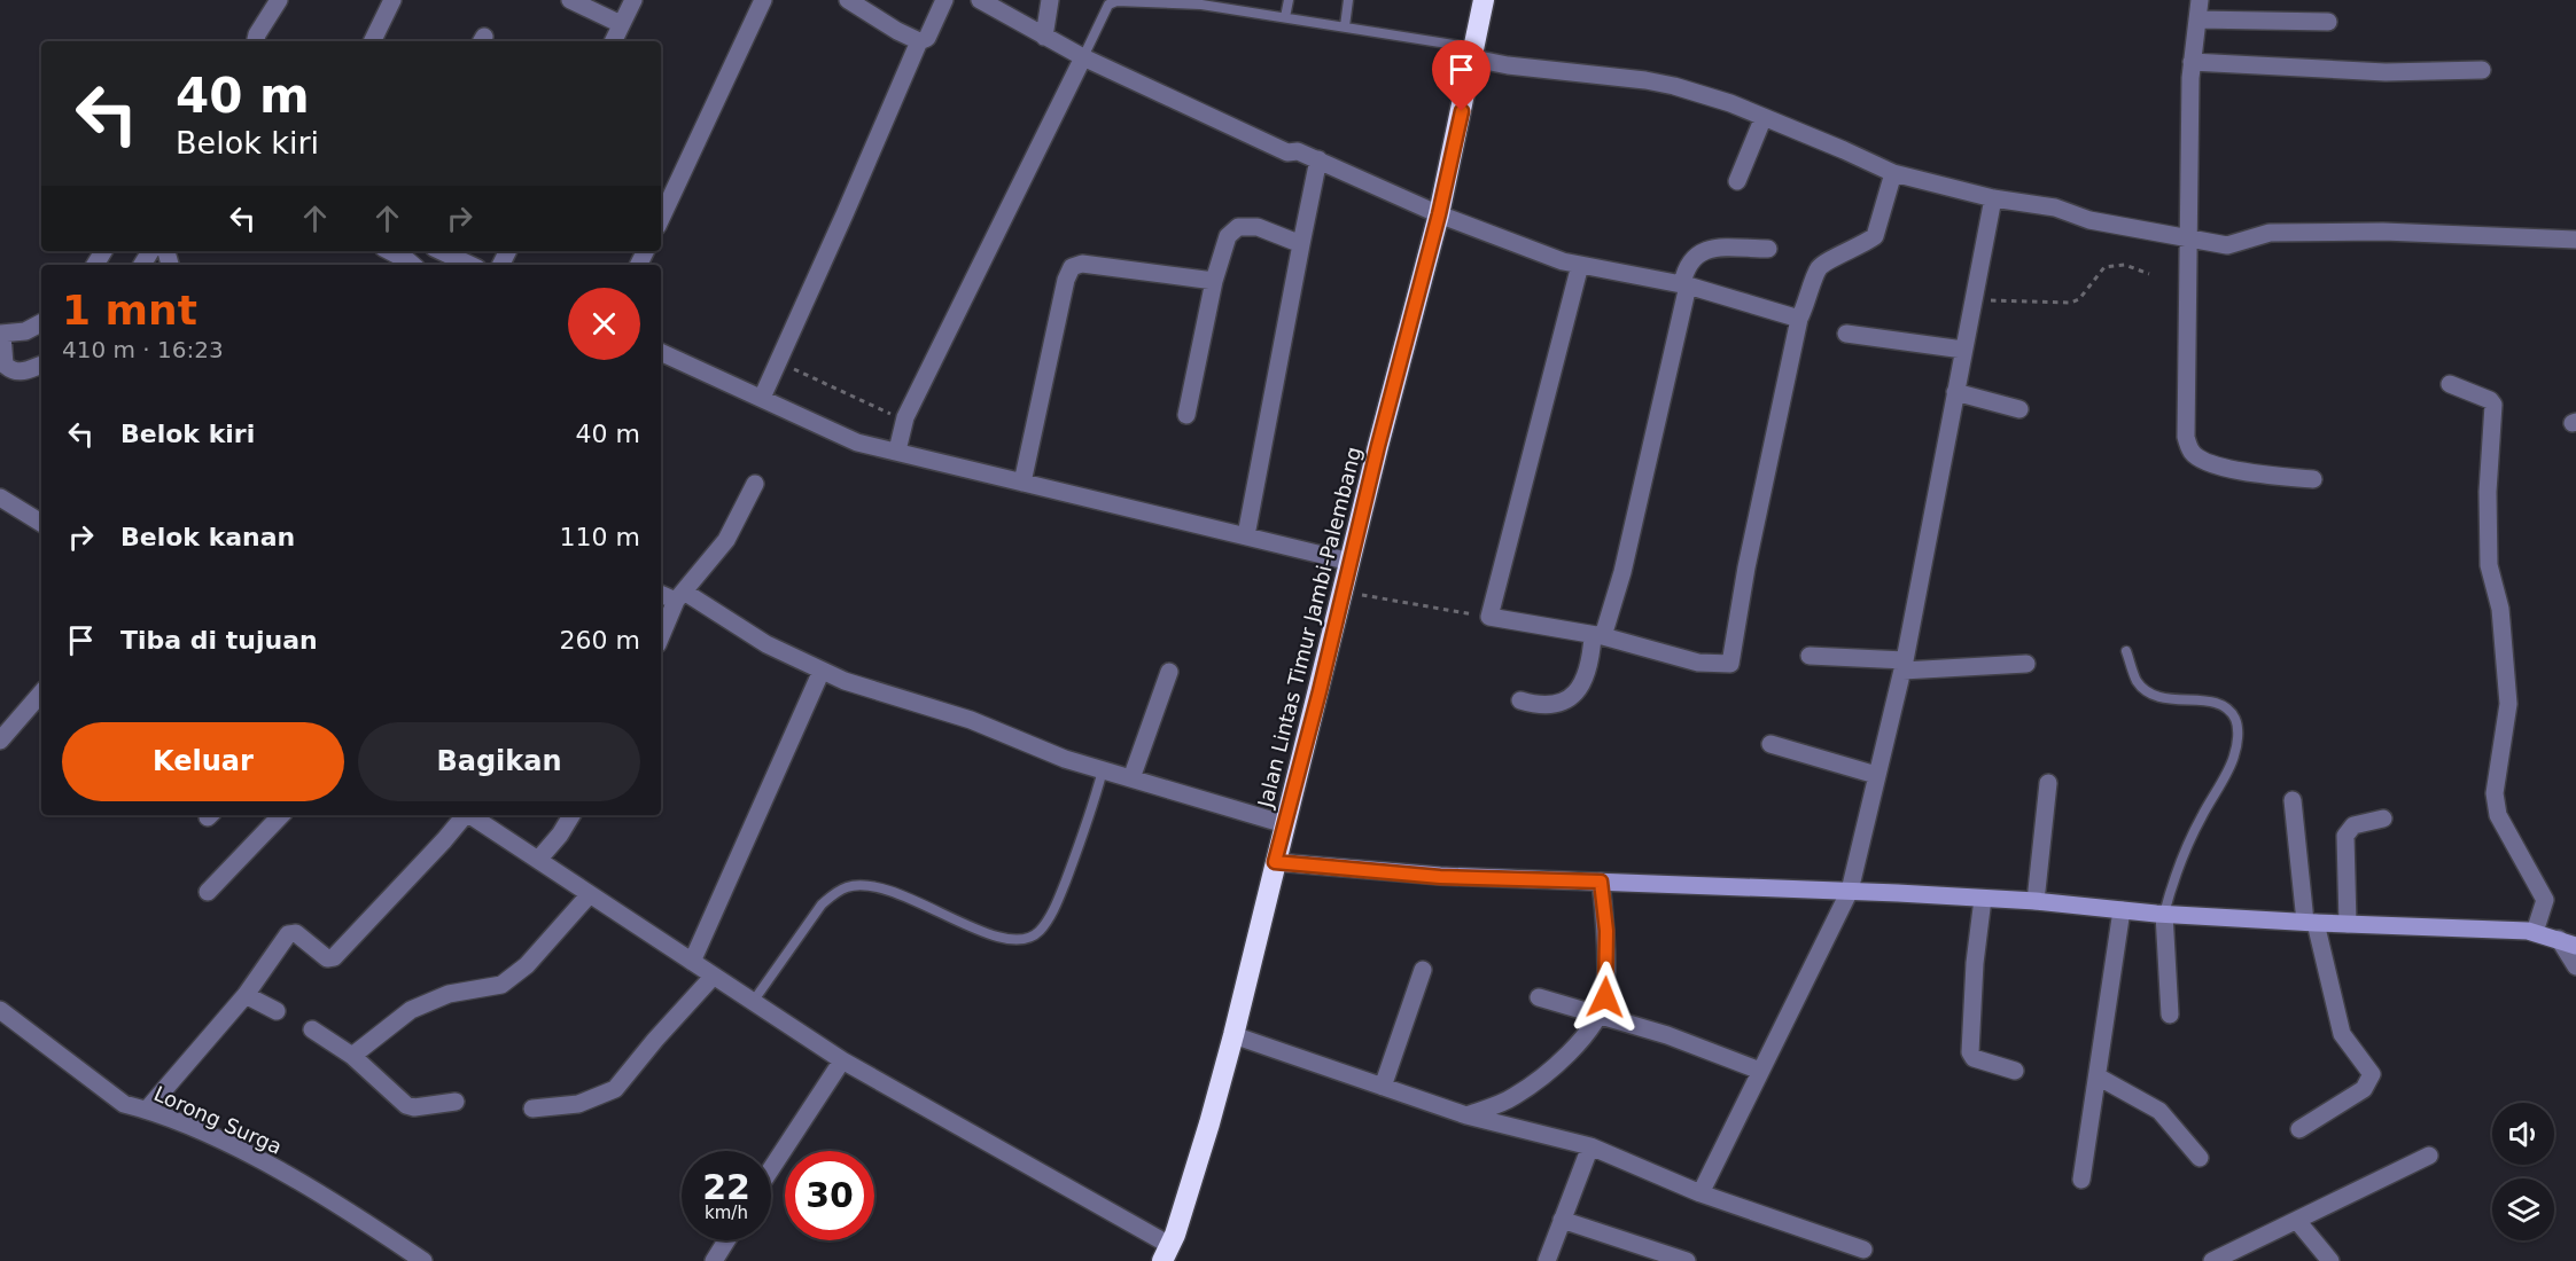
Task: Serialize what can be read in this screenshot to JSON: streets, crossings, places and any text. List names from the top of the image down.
{
  "streets": {
    "highway": ["Jalan Lintas Timur Jambi-Palembang"],
    "street": ["Lorong Surga"]
  },
  "page": {
    "turn": ["40 m", "Belok kiri"],
    "heading": ["1 mnt", "410 m · 16:23"],
    "list": [
      {
        "name": "Belok kiri",
        "value": "40 m"
      },
      {
        "name": "Belok kanan",
        "value": "110 m"
      },
      {
        "name": "Tiba di tujuan",
        "value": "260 m"
      }
    ],
    "buttons": ["Keluar", "Bagikan"],
    "speed": "22 km/h",
    "limit": "30"
  }
}
